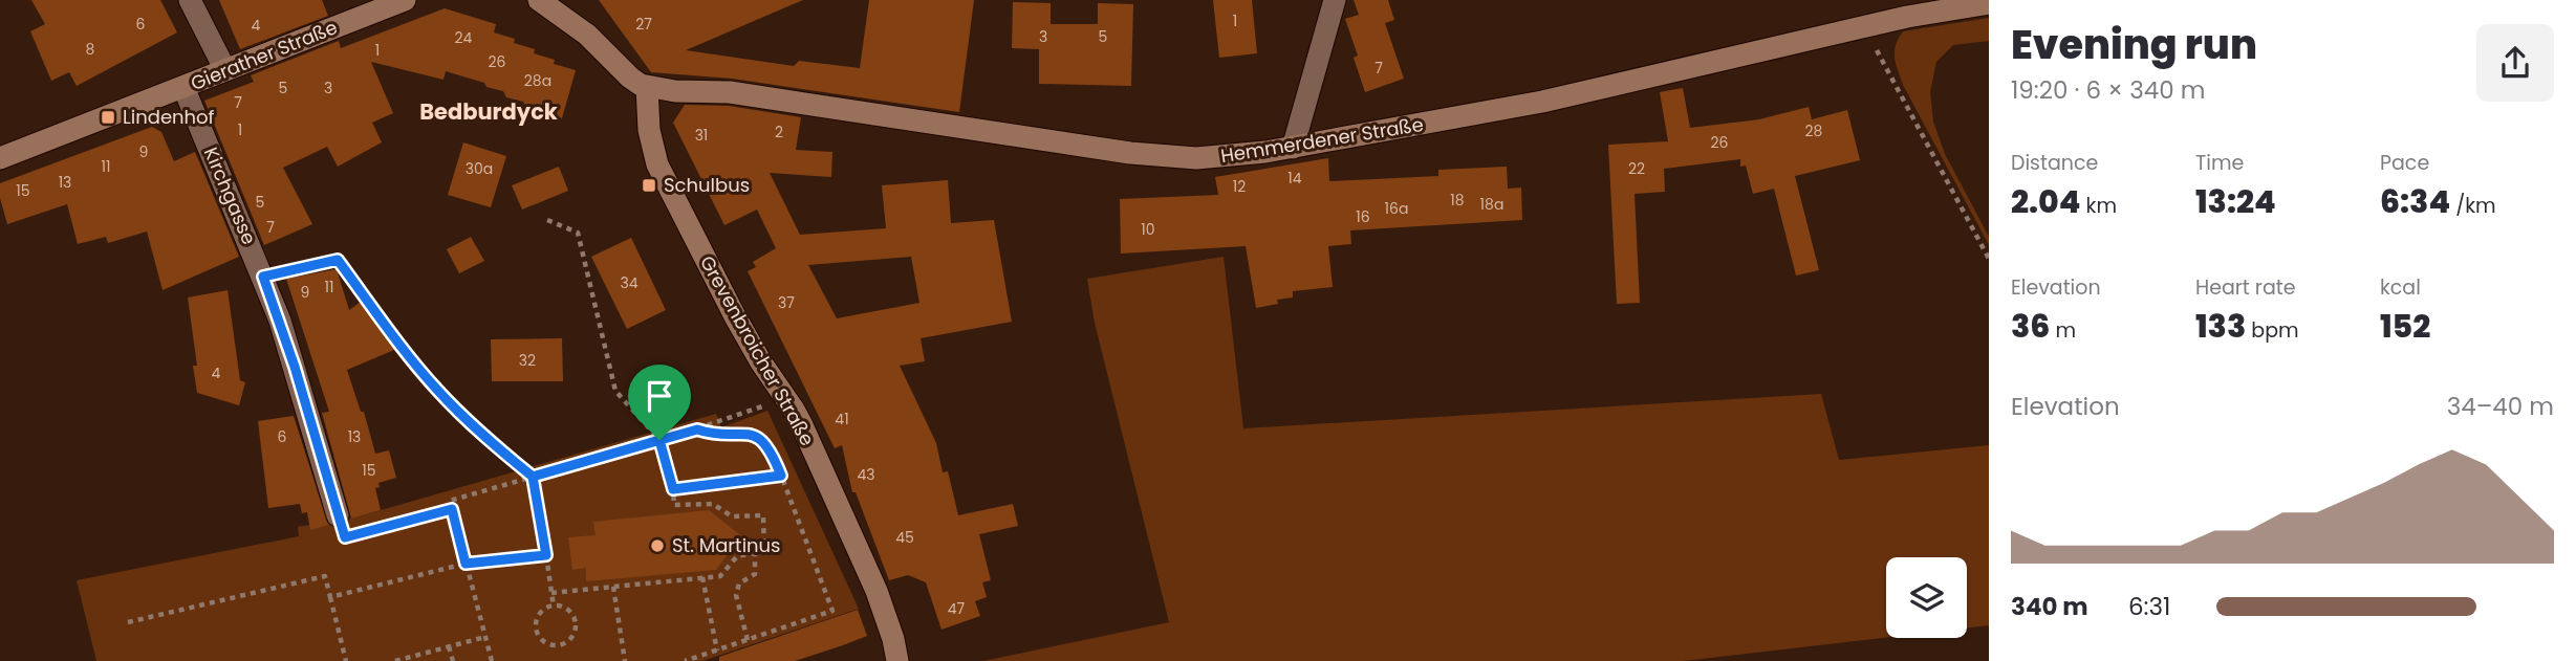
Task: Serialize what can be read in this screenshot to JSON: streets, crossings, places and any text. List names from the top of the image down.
{
  "streets": {
    "main road": ["Gierather Straße", "Hemmerdener Straße", "Grevenbroicher Straße"],
    "street": ["Kirchgasse"]
  },
  "crossings": [
    ["Gierather Straße", "Kirchgasse"],
    ["Hemmerdener Straße", "Grevenbroicher Straße"]
  ],
  "districts": ["Bedburdyck"],
  "places": {
    "transit": ["Lindenhof", "Schulbus"],
    "other": ["St. Martinus"]
  },
  "house_numbers": [
    "1",
    "6",
    "27",
    "4",
    "3",
    "5",
    "24",
    "8",
    "1",
    "26",
    "7",
    "28a",
    "5",
    "3",
    "7",
    "1",
    "28",
    "2",
    "31",
    "26",
    "9",
    "11",
    "30a",
    "22",
    "14",
    "13",
    "12",
    "15",
    "18",
    "5",
    "18a",
    "16a",
    "16",
    "7",
    "10",
    "34",
    "11",
    "9",
    "37",
    "32",
    "4",
    "41",
    "6",
    "13",
    "15",
    "43",
    "45",
    "47"
  ],
  "page": {
    "heading": ["Evening run", "19:20 · 6 × 340 m"],
    "stats": [
      ["Distance", "2.04 km"],
      ["Time", "13:24"],
      ["Pace", "6:34 /km"],
      ["Elevation", "36 m"],
      ["Heart rate", "133 bpm"],
      ["kcal", "152"]
    ],
    "chart": ["Elevation", "34–40 m"],
    "list": [
      {
        "name": "340 m",
        "note": "6:31"
      }
    ]
  }
}
